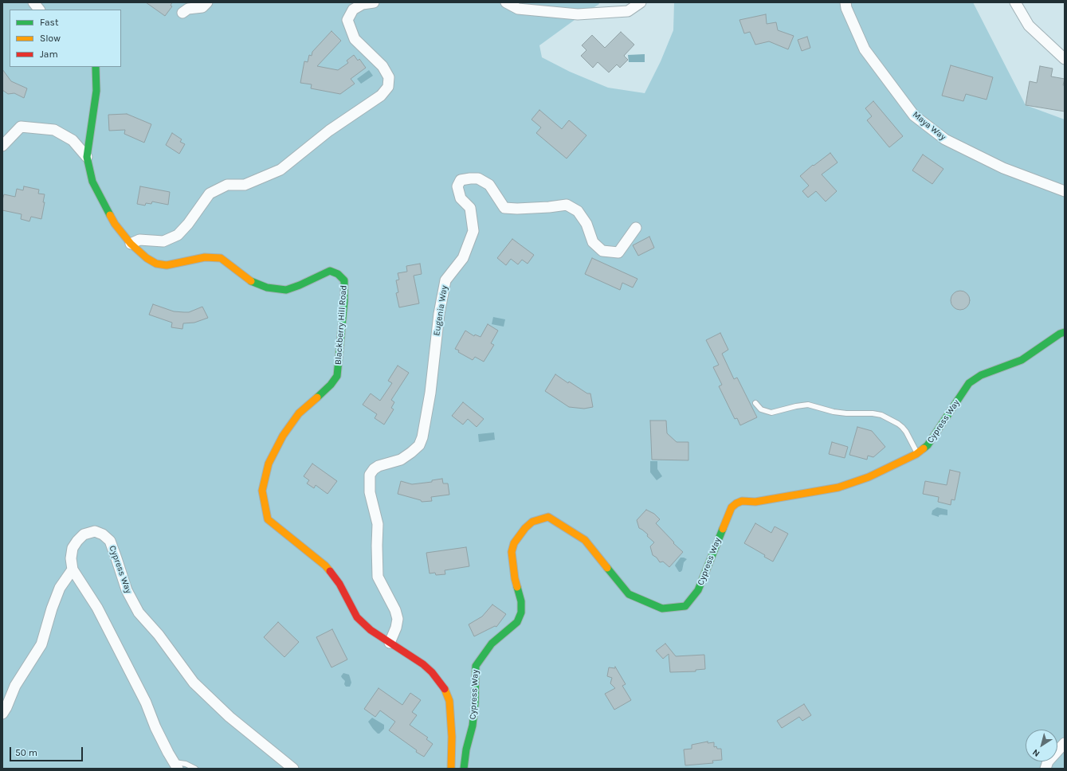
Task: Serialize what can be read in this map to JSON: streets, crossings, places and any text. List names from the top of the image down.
{
  "streets": {
    "street": [
      "Maya Way",
      "Eugenia Way",
      "Blackberry Hill Road",
      "Cypress Way"
    ]
  },
  "crossings": [
    ["Eugenia Way", "Blackberry Hill Road"]
  ],
  "legend": ["Fast", "Slow", "Jam"],
  "scale_bar": "50 m",
  "north": "bottom left"
}
